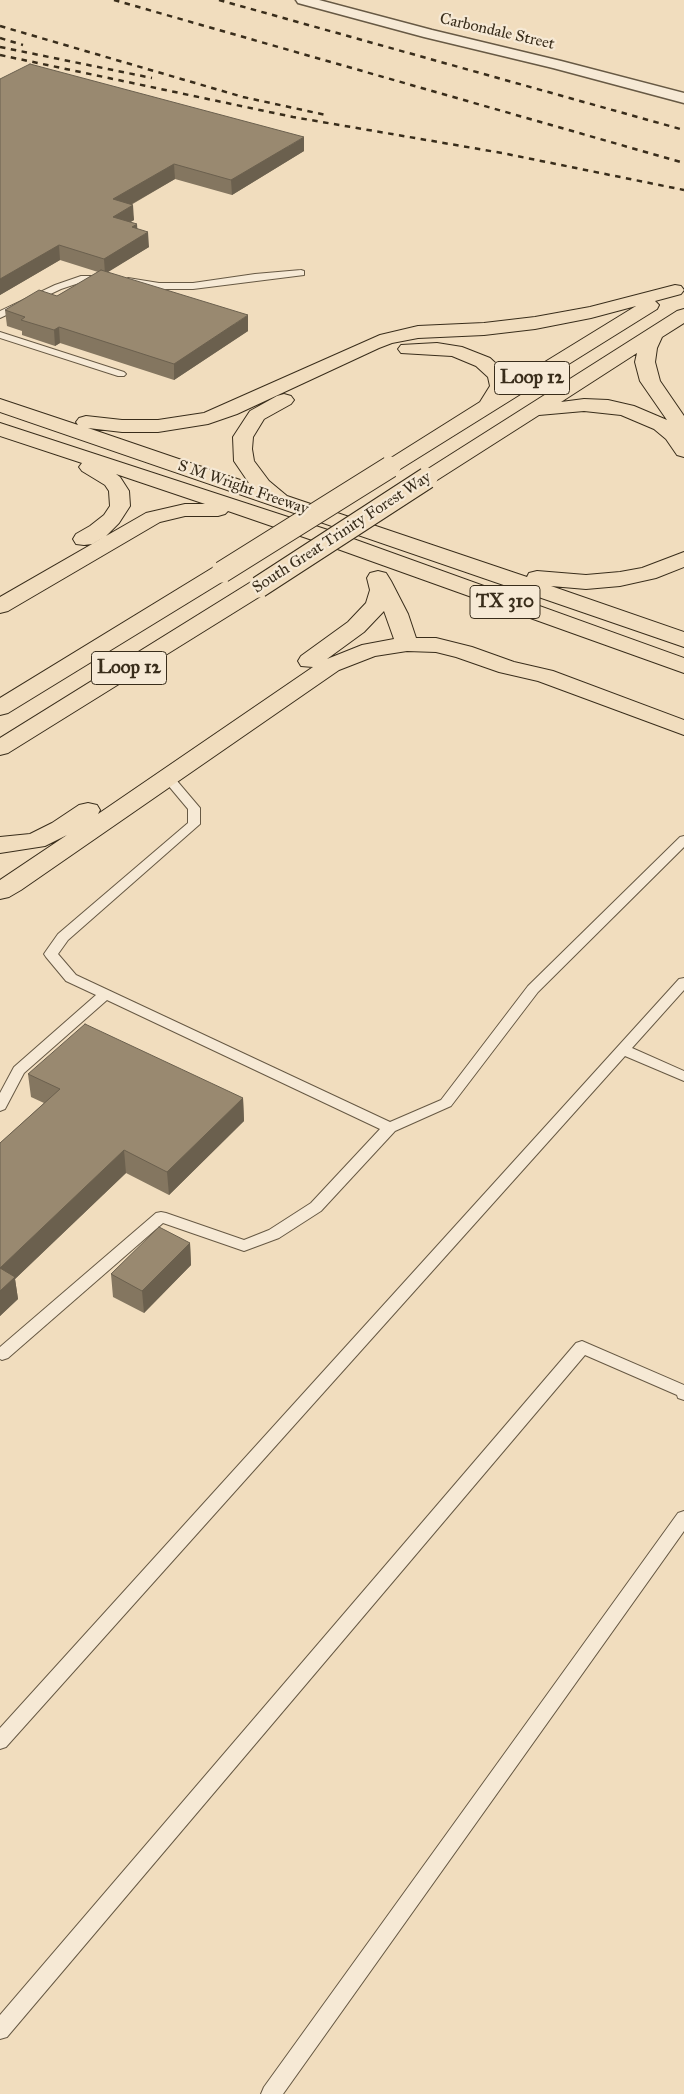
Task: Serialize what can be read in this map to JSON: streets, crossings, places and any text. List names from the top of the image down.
{
  "streets": {
    "main road": [
      "Loop 12",
      "S M Wright Freeway",
      "South Great Trinity Forest Way",
      "TX 310"
    ],
    "street": ["Carbondale Street"]
  },
  "crossings": [
    ["S M Wright Freeway", "TX 310"]
  ]
}
